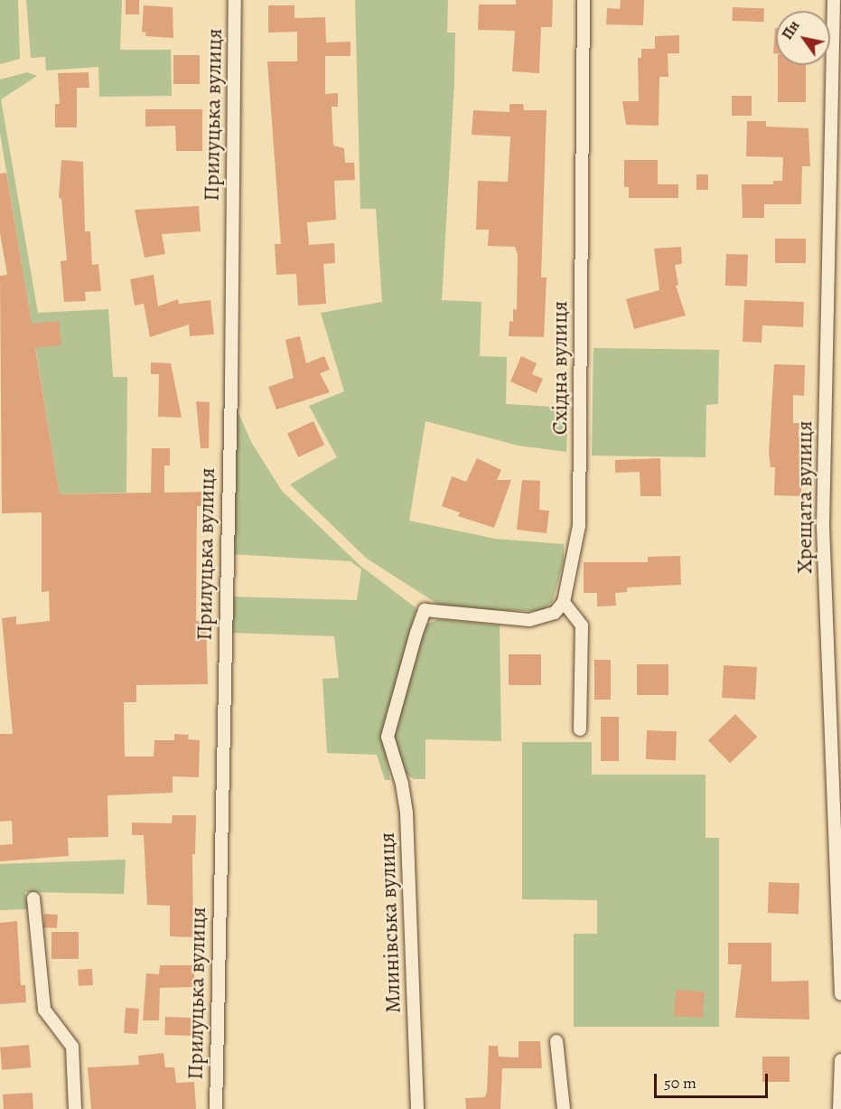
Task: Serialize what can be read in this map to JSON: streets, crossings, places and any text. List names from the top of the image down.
{
  "streets": {
    "street": [
      "Прилуцька вулиця",
      "Східна вулиця",
      "Хрещата вулиця",
      "Млинівська вулиця"
    ]
  },
  "crossings": [
    ["Східна вулиця", "Млинівська вулиця"]
  ],
  "scale_bar": "50 m",
  "north": "top left"
}
